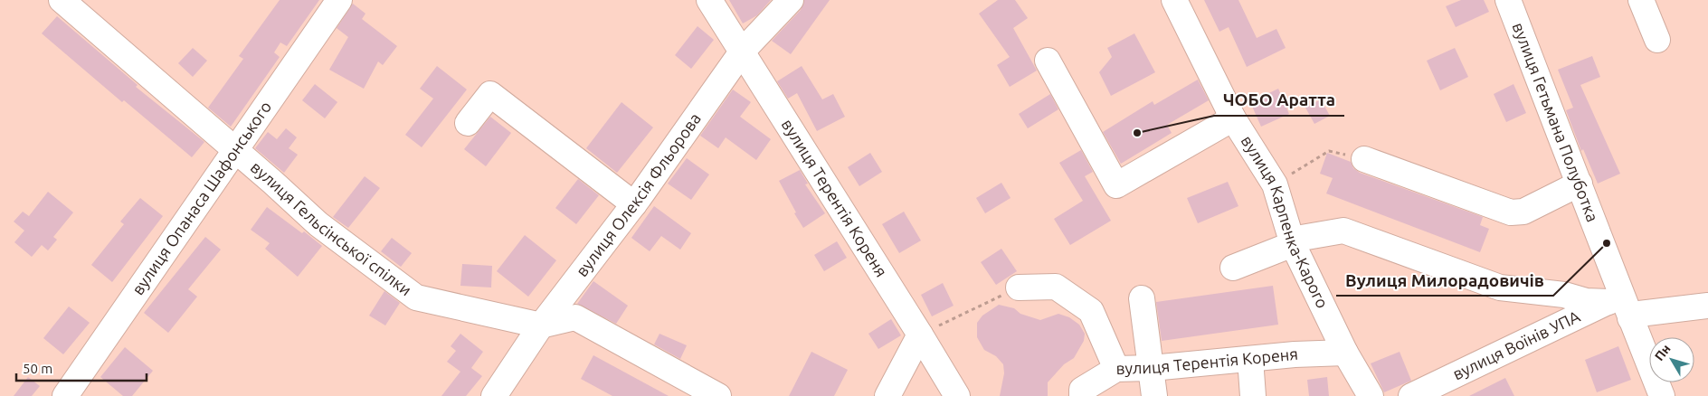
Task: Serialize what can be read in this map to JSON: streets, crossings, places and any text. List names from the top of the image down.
{
  "streets": {
    "street": [
      "вулиця Гетьмана Полуботка",
      "вулиця Олексія Фльорова",
      "вулиця Терентія Кореня",
      "вулиця Опанаса Шафонського",
      "вулиця Карпенка-Карого",
      "вулиця Гельсінської спілки",
      "вулиця Воїнів УПА"
    ]
  },
  "crossings": [
    ["вулиця Гетьмана Полуботка", "вулиця Воїнів УПА"],
    ["вулиця Олексія Фльорова", "вулиця Терентія Кореня"],
    ["вулиця Олексія Фльорова", "вулиця Гельсінської спілки"],
    ["вулиця Терентія Кореня", "вулиця Карпенка-Карого"],
    ["вулиця Опанаса Шафонського", "вулиця Гельсінської спілки"]
  ],
  "places": ["ЧОБО Аратта", "Вулиця Милорадовичів"],
  "scale_bar": "50 m",
  "north": "top left"
}
